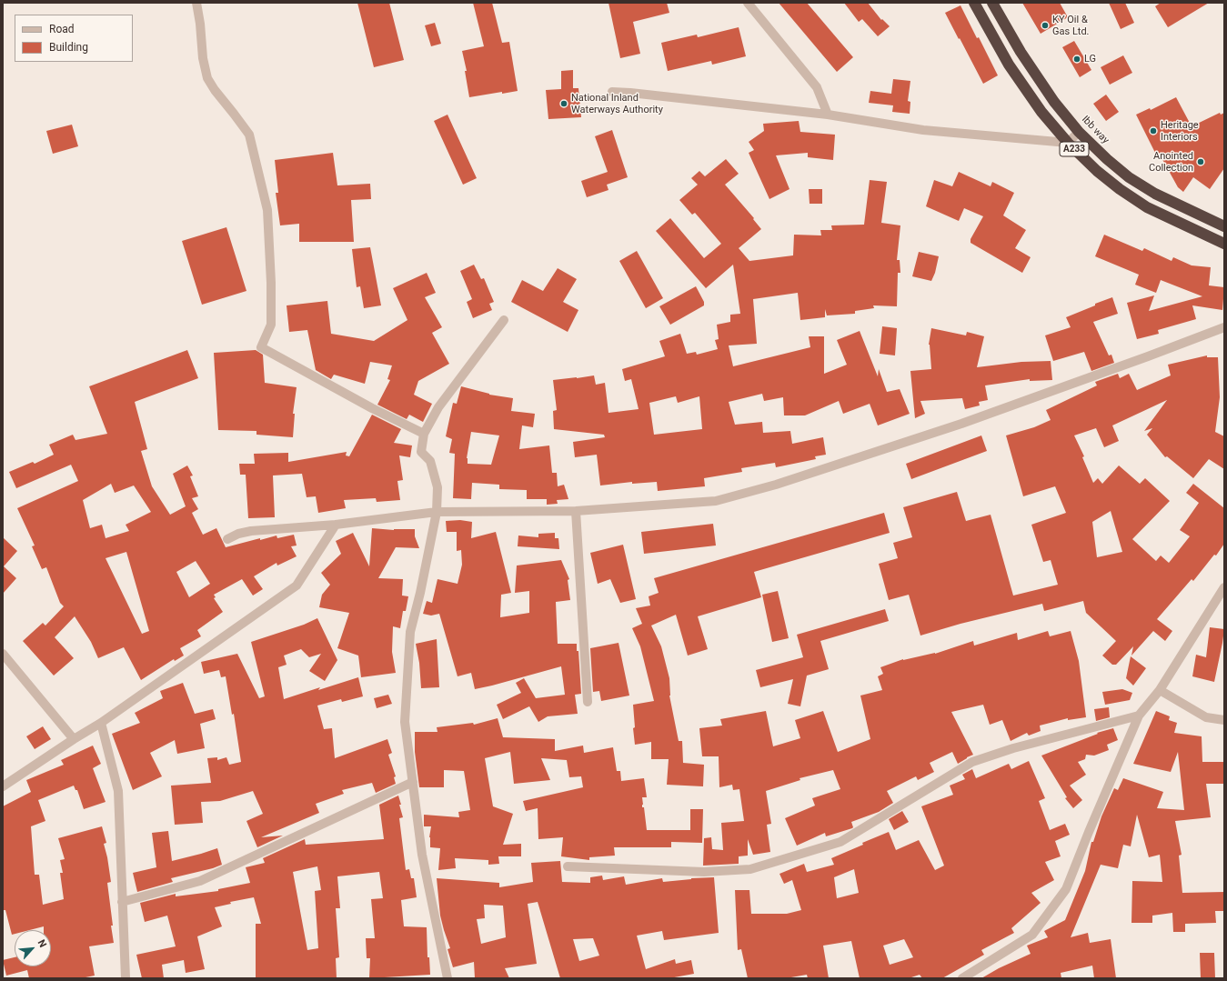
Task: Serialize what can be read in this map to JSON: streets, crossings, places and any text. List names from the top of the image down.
{
  "streets": {
    "highway": ["Ibb way", "A233"]
  },
  "places": [
    "KY Oil & Gas Ltd.",
    "LG",
    "National Inland Waterways Authority",
    "Heritage Interiors",
    "Anointed Collection"
  ],
  "legend": ["Road", "Building"],
  "north": "top right"
}
